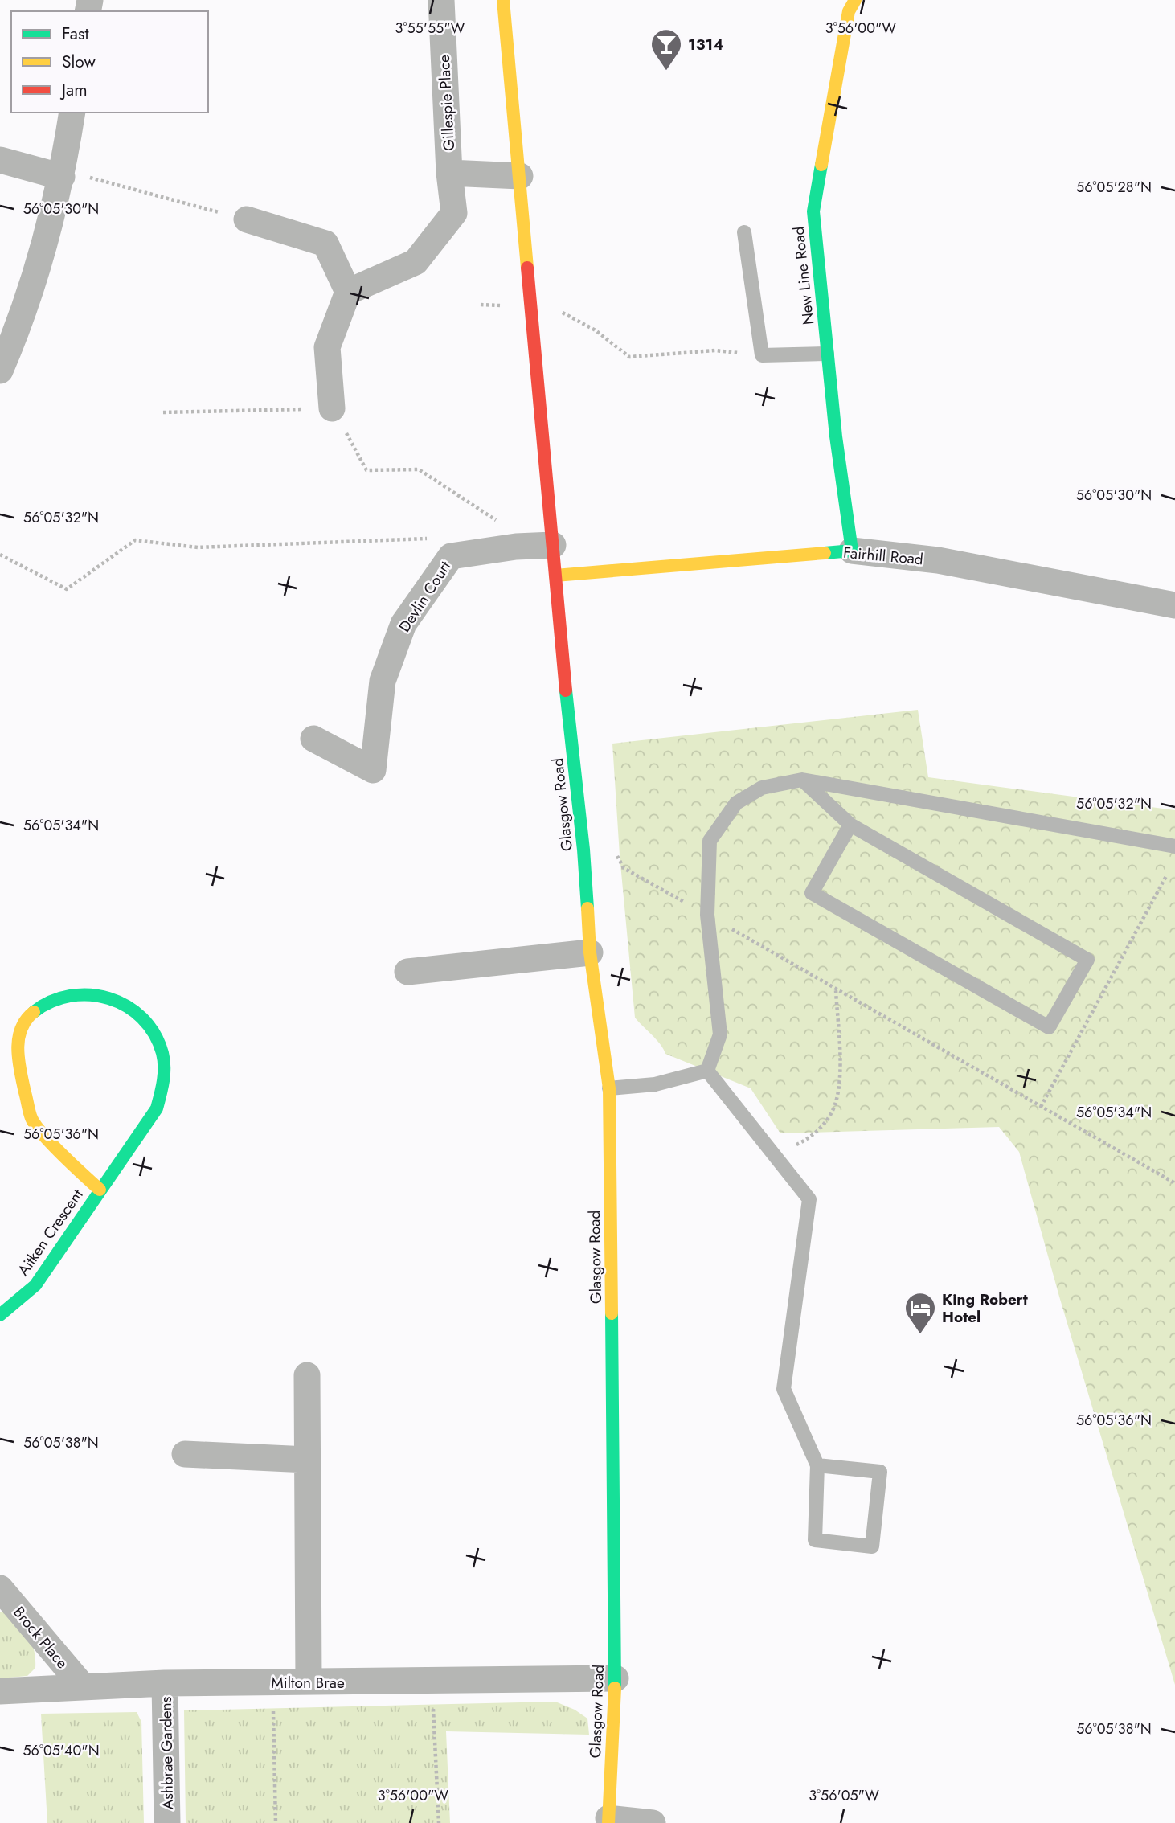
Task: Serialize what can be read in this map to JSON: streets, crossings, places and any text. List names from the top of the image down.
{
  "streets": {
    "main road": [
      "New Line Road",
      "Fairhill Road",
      "Glasgow Road",
      "Aitken Crescent"
    ],
    "street": [
      "Gillespie Place",
      "Devlin Court",
      "Brock Place",
      "Milton Brae",
      "Ashbrae Gardens"
    ]
  },
  "crossings": [
    ["Gillespie Place", "Glasgow Road"],
    ["New Line Road", "Fairhill Road"],
    ["Fairhill Road", "Glasgow Road"],
    ["Devlin Court", "Glasgow Road"],
    ["Glasgow Road", "Milton Brae"],
    ["Brock Place", "Milton Brae"],
    ["Milton Brae", "Ashbrae Gardens"]
  ],
  "places": {
    "bar": ["1314"],
    "hotel": ["King Robert Hotel"]
  },
  "legend": ["Fast", "Slow", "Jam"],
  "coordinates": [
    "3°55'55\"W",
    "3°56'00\"W",
    "56°05'28\"N",
    "56°05'30\"N",
    "56°05'32\"N",
    "56°05'34\"N",
    "56°05'36\"N",
    "56°05'38\"N",
    "56°05'40\"N",
    "3°56'05\"W"
  ]
}
